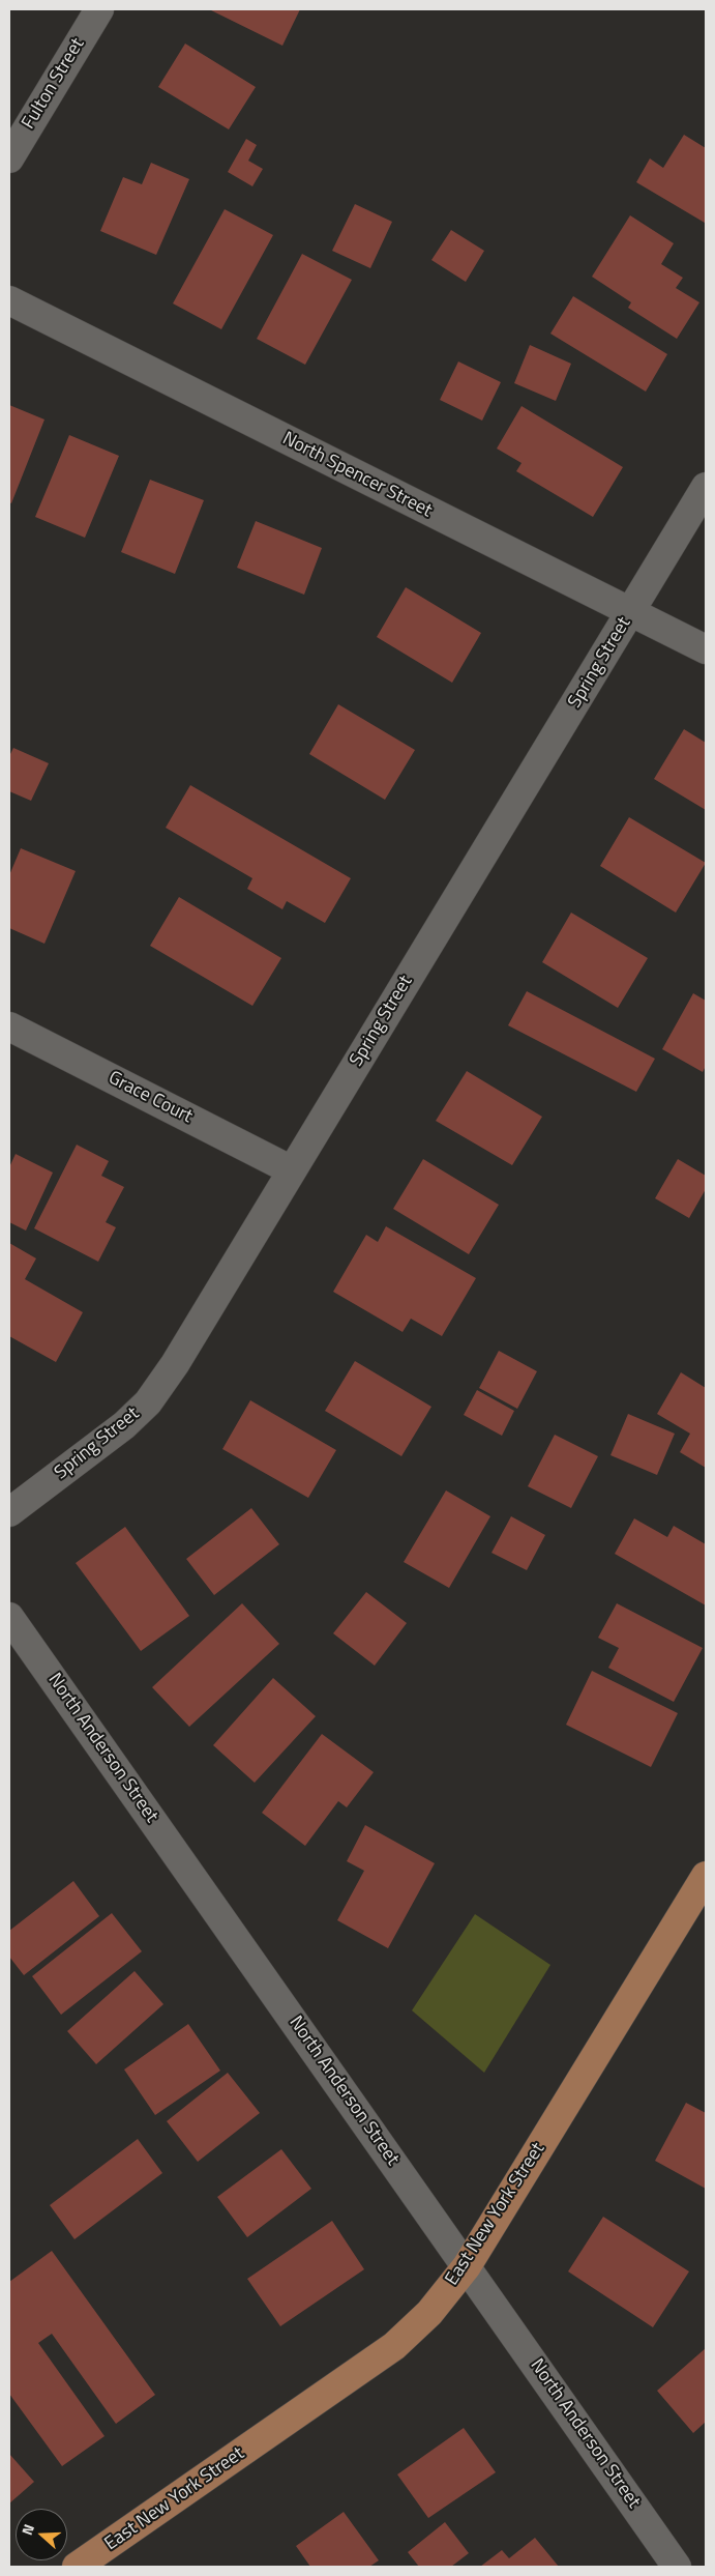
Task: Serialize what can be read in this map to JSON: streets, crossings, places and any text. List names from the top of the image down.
{
  "streets": {
    "main road": ["East New York Street"],
    "street": [
      "Fulton Street",
      "North Spencer Street",
      "Spring Street",
      "Grace Court",
      "North Anderson Street"
    ]
  },
  "crossings": [
    ["North Spencer Street", "Spring Street"],
    ["Spring Street", "Grace Court"],
    ["North Anderson Street", "East New York Street"]
  ],
  "north": "left"
}
